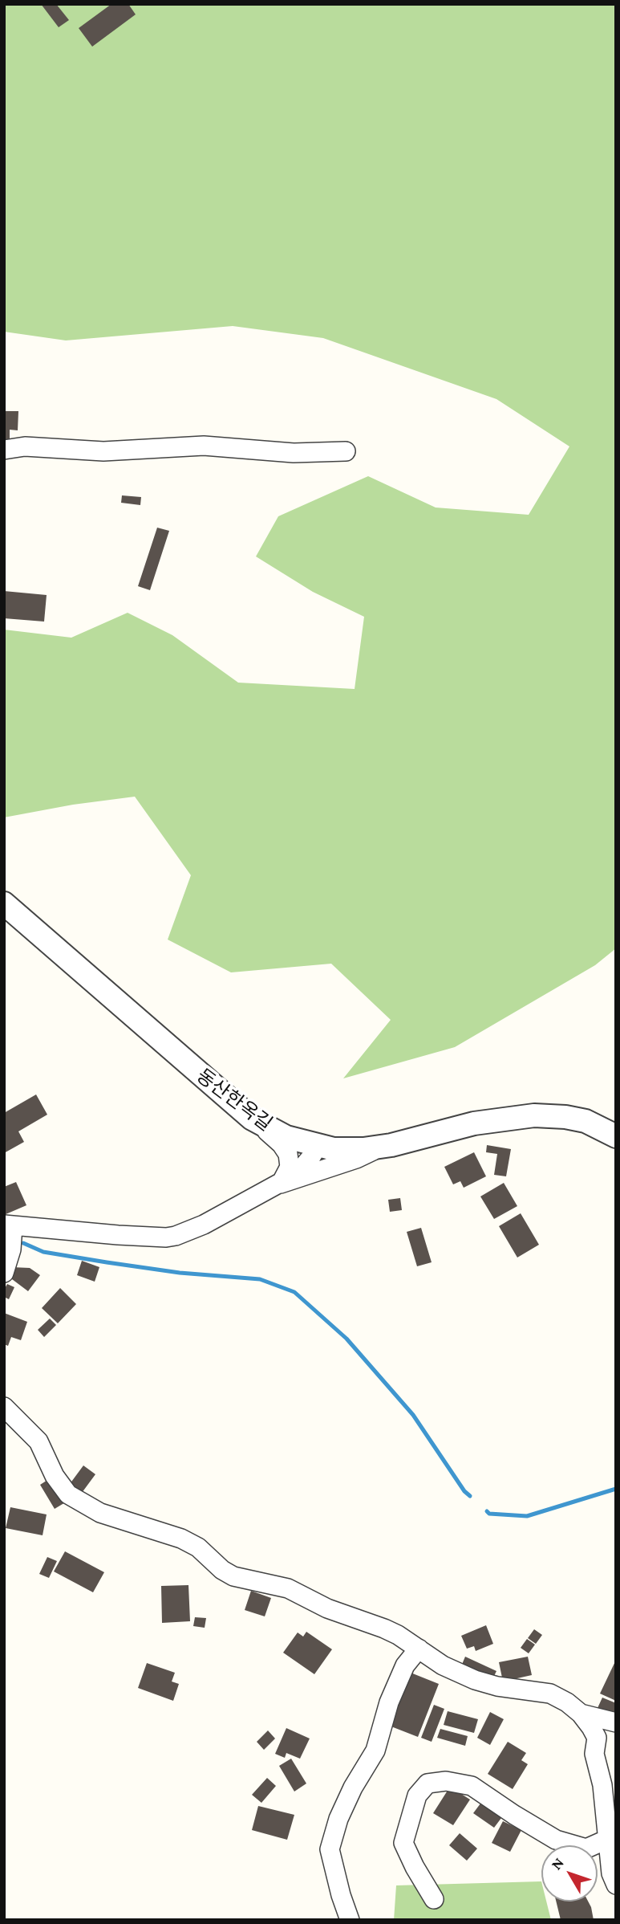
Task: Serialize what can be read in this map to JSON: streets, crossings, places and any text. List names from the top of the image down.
{
  "streets": {
    "street": ["동산한옥길"]
  },
  "north": "top left"
}
